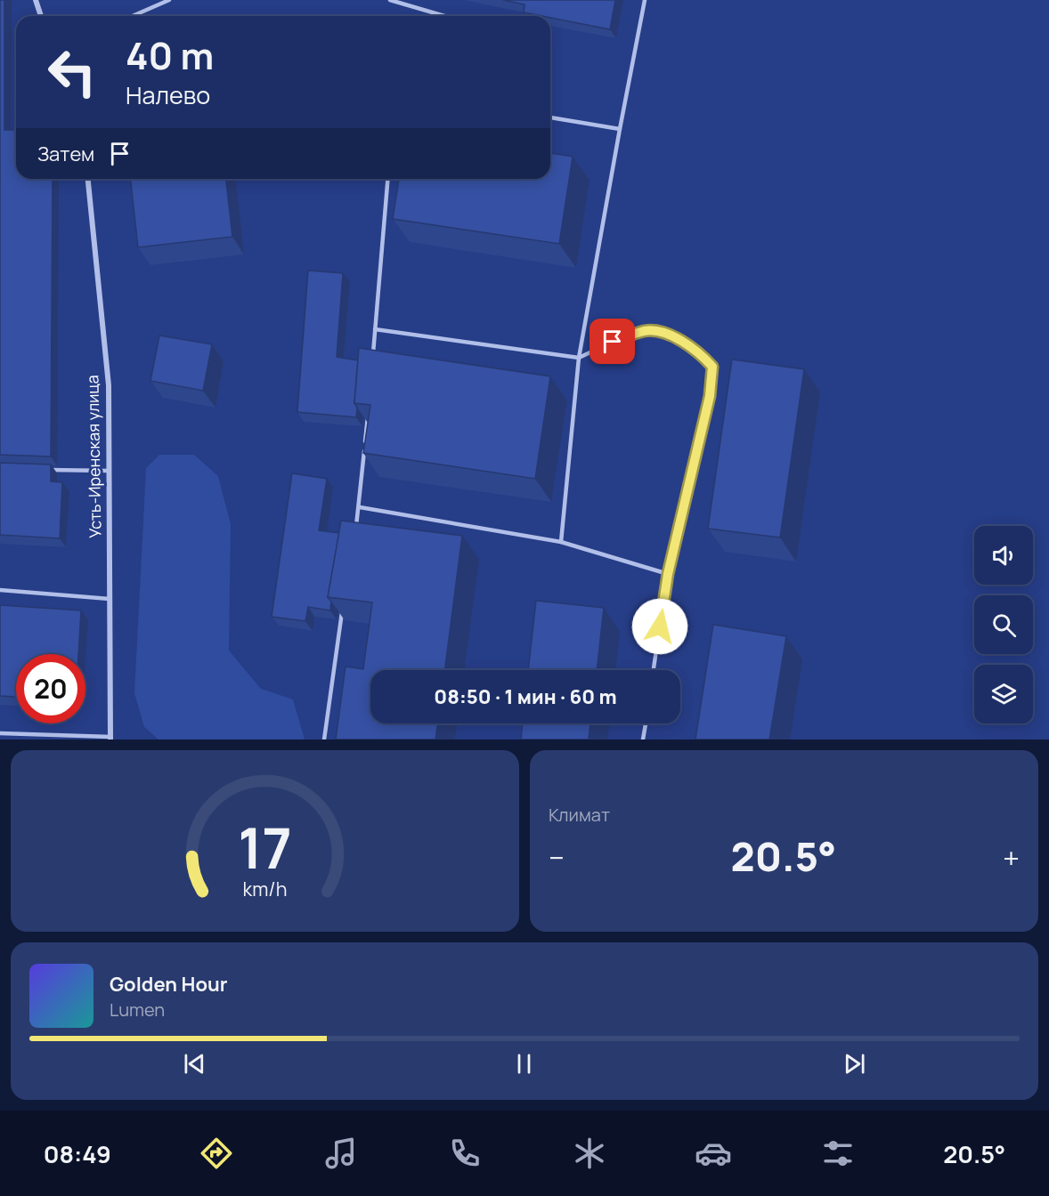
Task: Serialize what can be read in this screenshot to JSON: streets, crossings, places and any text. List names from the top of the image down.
{
  "streets": {
    "street": ["Усть-Иренская улица"]
  },
  "page": {
    "turn": ["40 m", "Налево"],
    "then": "Затем",
    "limit": "20",
    "trip": "08:50 · 1 мин · 60 m",
    "tile": "Климат",
    "heat": ["−", "20.5°", "+"],
    "song": ["Golden Hour", "Lumen"],
    "tabs": ["08:49", "20.5°"],
    "gauge": ["17", "km/h"]
  }
}
